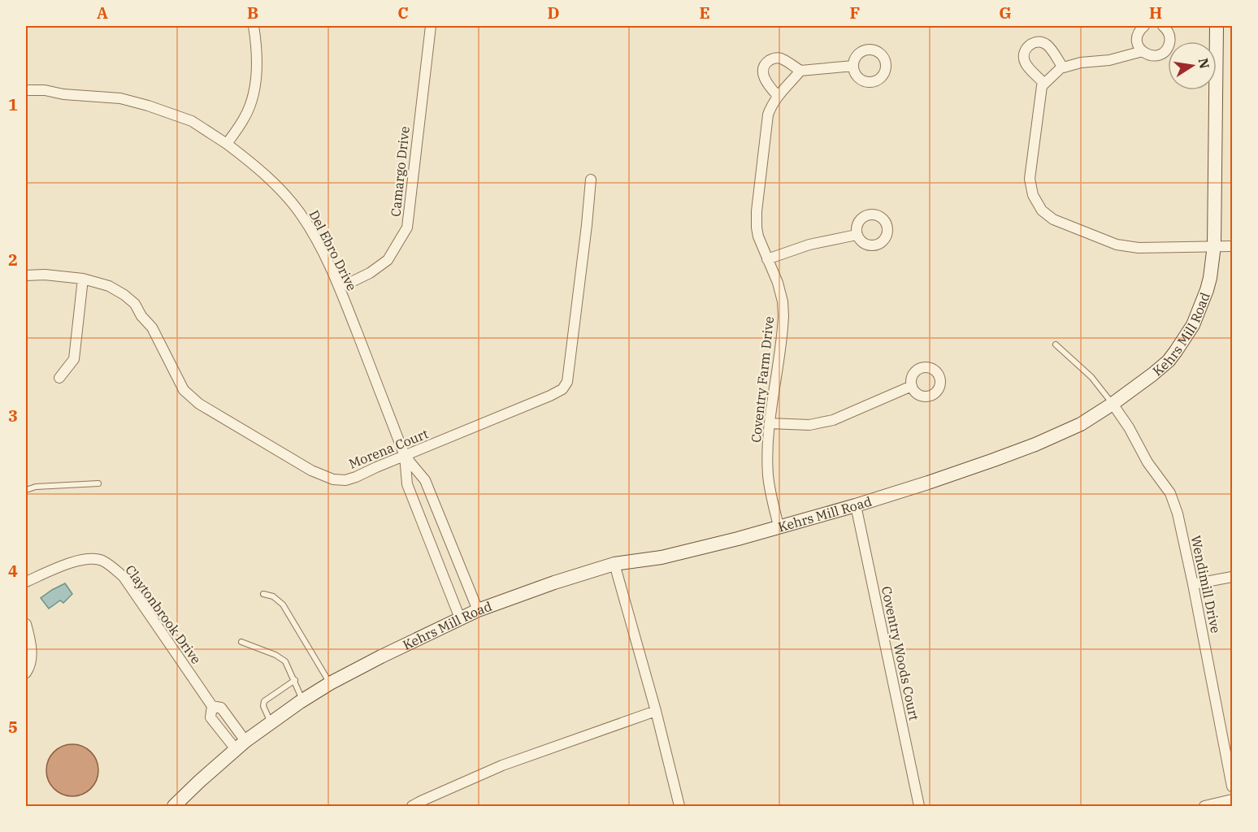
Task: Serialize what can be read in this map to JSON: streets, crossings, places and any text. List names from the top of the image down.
{
  "streets": {
    "main road": ["Kehrs Mill Road"],
    "street": [
      "Camargo Drive",
      "Del Ebro Drive",
      "Coventry Farm Drive",
      "Morena Court",
      "Wendimill Drive",
      "Claytonbrook Drive",
      "Coventry Woods Court"
    ]
  },
  "crossings": [
    ["Camargo Drive", "Del Ebro Drive"],
    ["Del Ebro Drive", "Kehrs Mill Road"],
    ["Del Ebro Drive", "Morena Court"],
    ["Kehrs Mill Road", "Coventry Farm Drive"],
    ["Kehrs Mill Road", "Wendimill Drive"],
    ["Kehrs Mill Road", "Claytonbrook Drive"],
    ["Kehrs Mill Road", "Coventry Woods Court"]
  ],
  "north": "right",
  "grid": {
    "columns": [
      "A",
      "B",
      "C",
      "D",
      "E",
      "F",
      "G",
      "H"
    ],
    "rows": [
      "1",
      "2",
      "3",
      "4",
      "5"
    ]
  }
}
